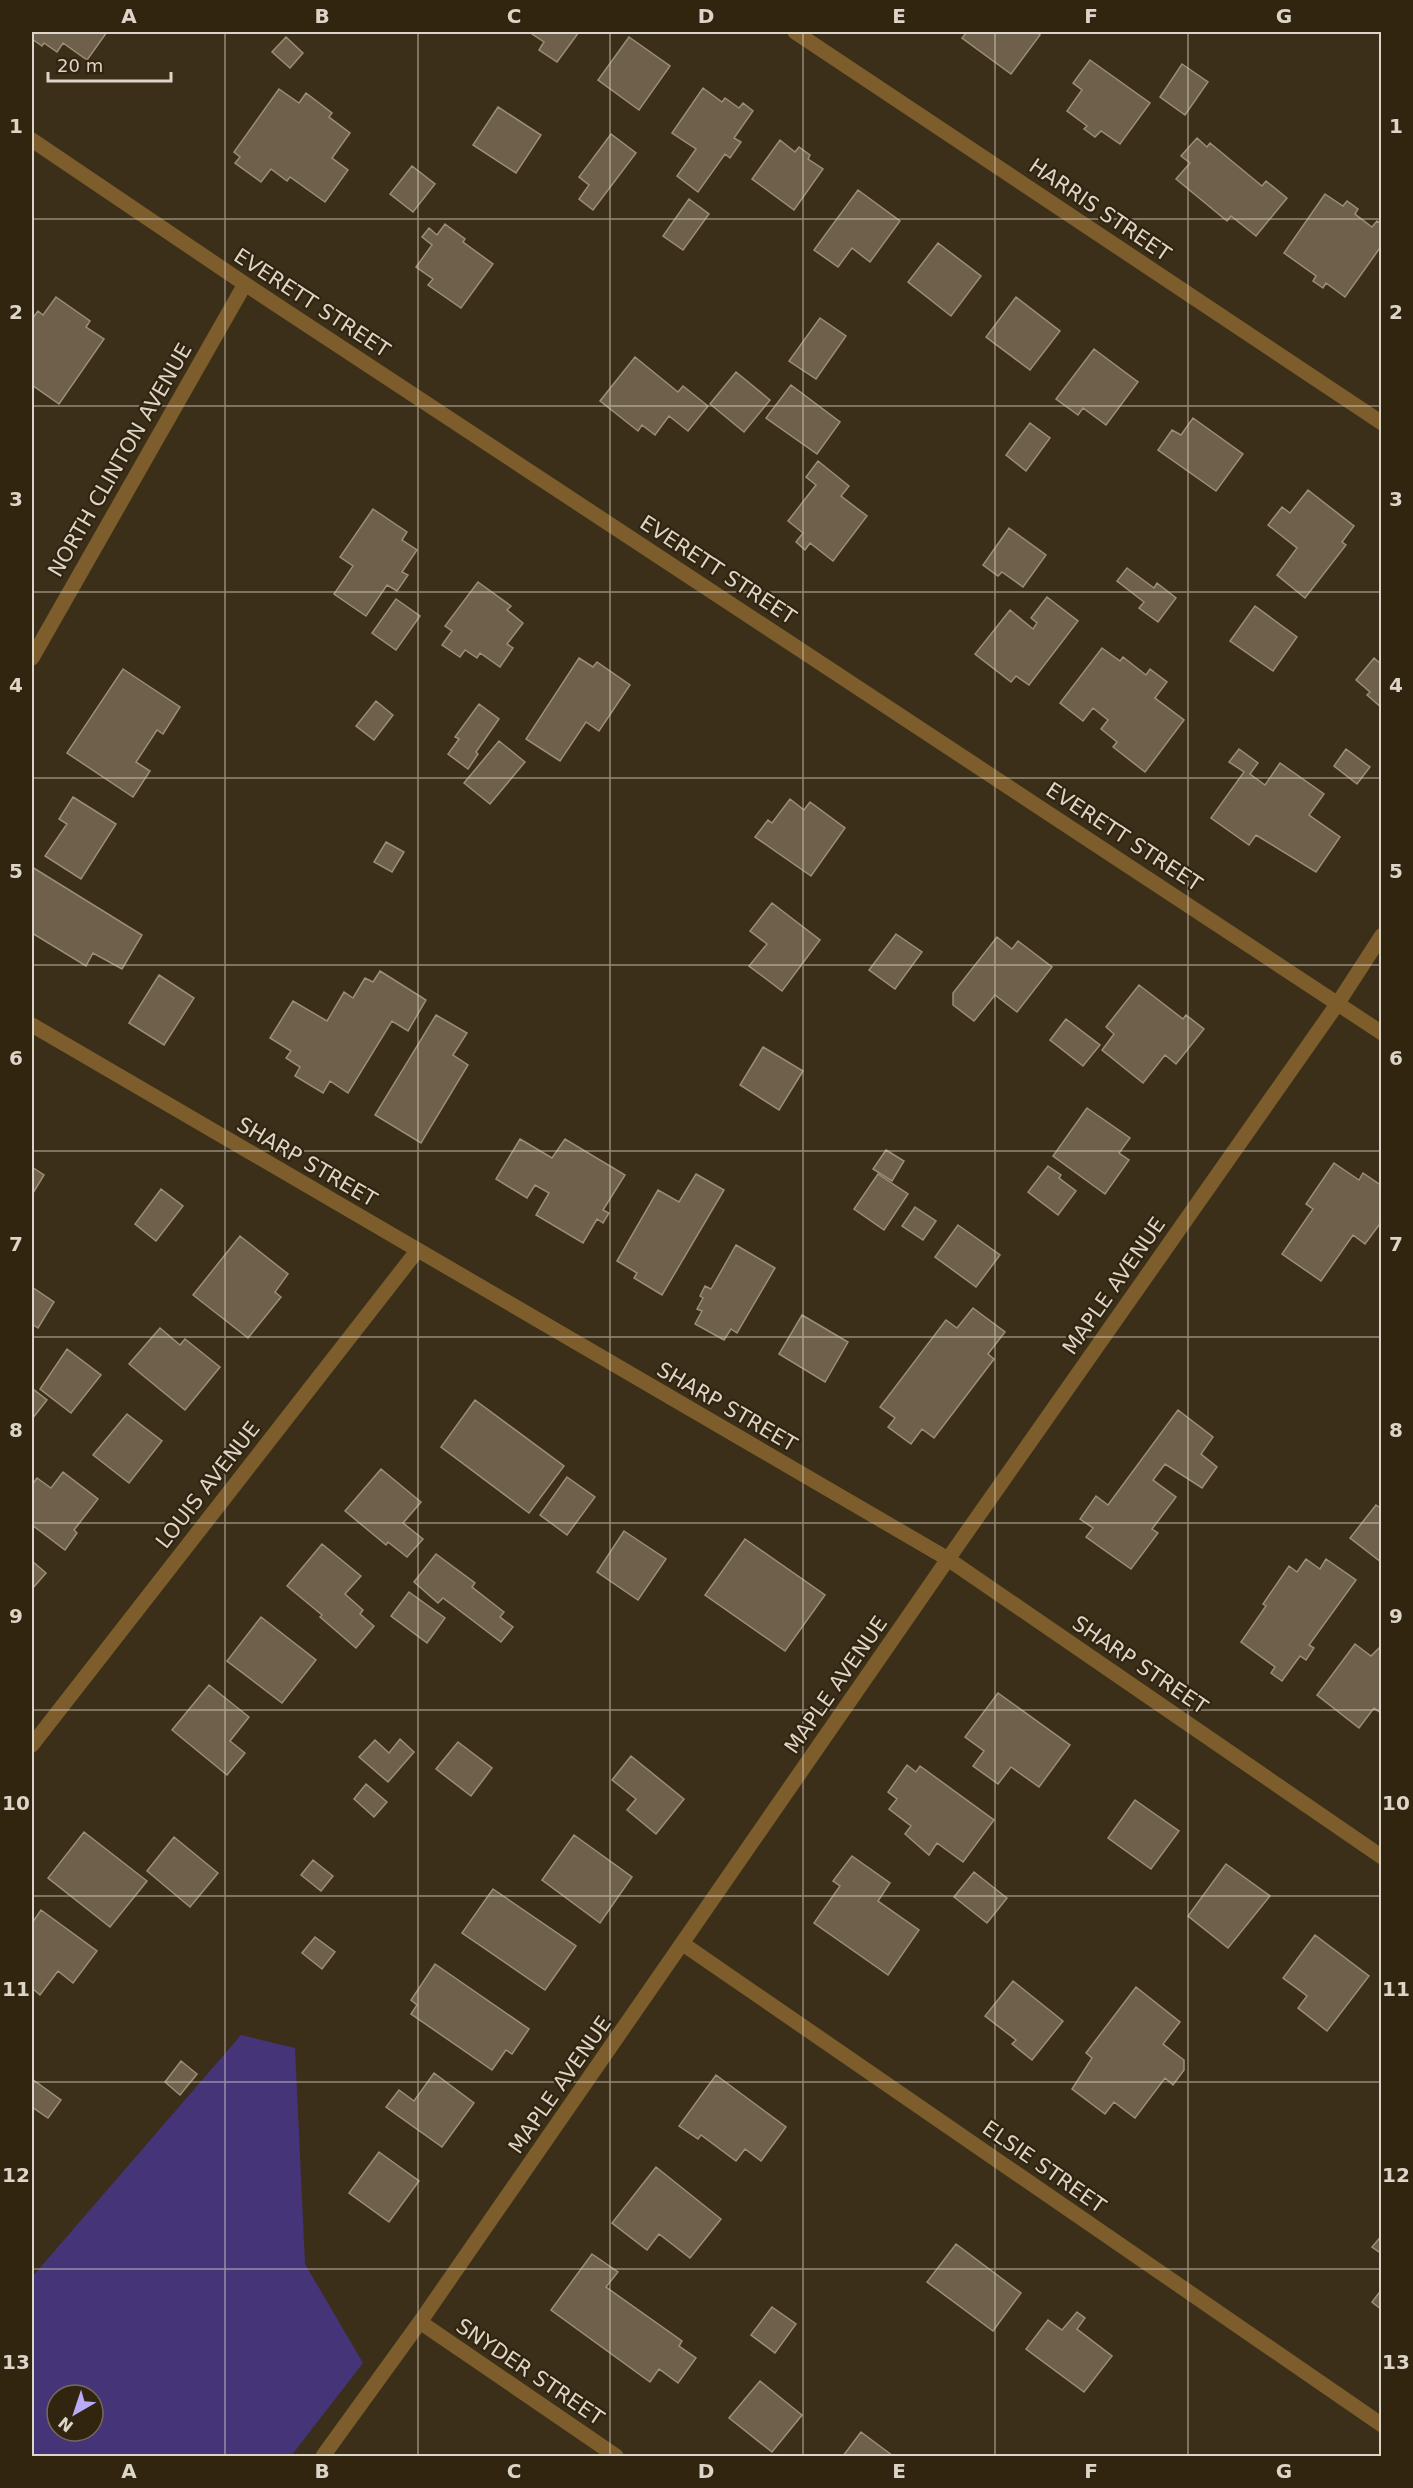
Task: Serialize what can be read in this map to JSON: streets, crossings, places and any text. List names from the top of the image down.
{
  "streets": {
    "street": [
      "HARRIS STREET",
      "EVERETT STREET",
      "NORTH CLINTON AVENUE",
      "SHARP STREET",
      "MAPLE AVENUE",
      "LOUIS AVENUE",
      "ELSIE STREET",
      "SNYDER STREET"
    ]
  },
  "crossings": [
    ["EVERETT STREET", "NORTH CLINTON AVENUE"],
    ["EVERETT STREET", "MAPLE AVENUE"],
    ["SHARP STREET", "MAPLE AVENUE"],
    ["SHARP STREET", "LOUIS AVENUE"],
    ["MAPLE AVENUE", "ELSIE STREET"],
    ["MAPLE AVENUE", "SNYDER STREET"]
  ],
  "scale_bar": "20 m",
  "north": "bottom left",
  "grid": {
    "columns": [
      "A",
      "B",
      "C",
      "D",
      "E",
      "F",
      "G"
    ],
    "rows": [
      "1",
      "2",
      "3",
      "4",
      "5",
      "6",
      "7",
      "8",
      "9",
      "10",
      "11",
      "12",
      "13"
    ]
  }
}
